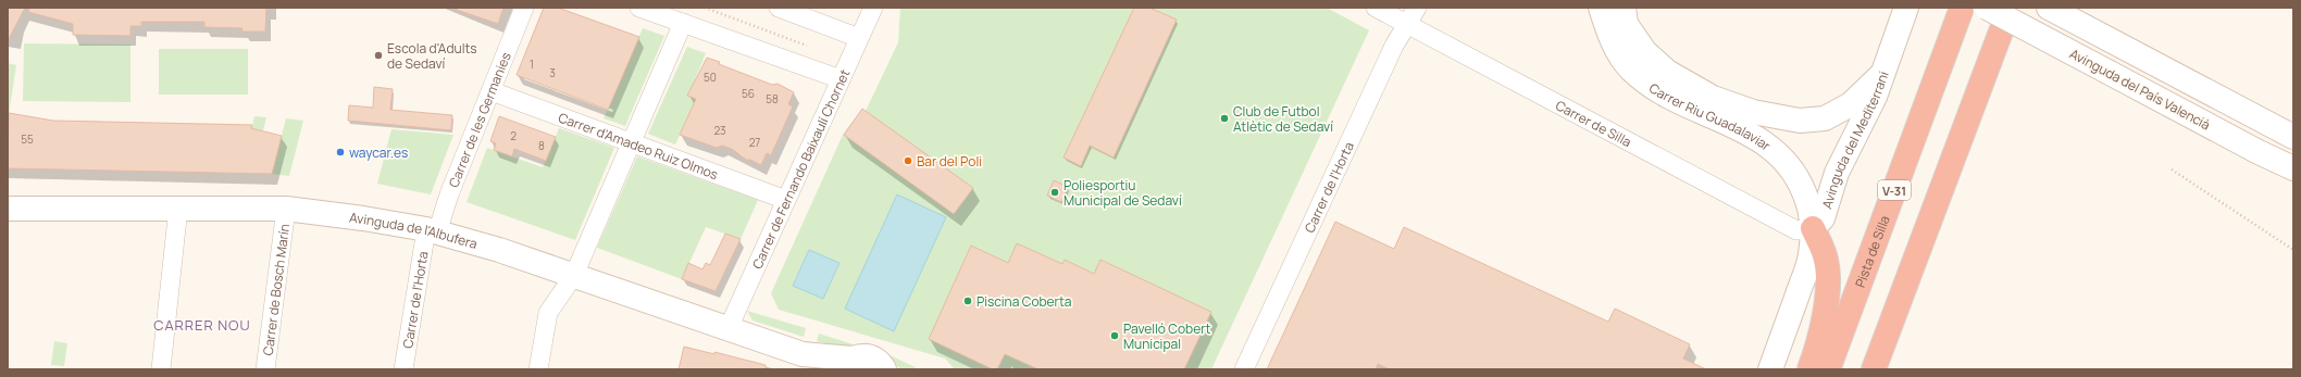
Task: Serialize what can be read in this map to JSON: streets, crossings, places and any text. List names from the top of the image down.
{
  "streets": {
    "highway": ["V-31", "Pista de Silla"],
    "street": [
      "Avinguda del País Valencià",
      "Carrer Riu Guadalaviar",
      "Carrer de les Germanies",
      "Carrer de Silla",
      "Avinguda del Mediterrani",
      "Carrer d'Amadeo Ruiz Olmos",
      "Carrer de Fernando Baixaulí Chornet",
      "Carrer de l'Horta",
      "Avinguda de l'Albufera",
      "Carrer de Bosch Marín"
    ]
  },
  "crossings": [
    ["Carrer Riu Guadalaviar", "Carrer de Silla"],
    ["Carrer Riu Guadalaviar", "Avinguda del Mediterrani"],
    ["Carrer de les Germanies", "Carrer d'Amadeo Ruiz Olmos"],
    ["Carrer de les Germanies", "Carrer de l'Horta"],
    ["Carrer de les Germanies", "Avinguda de l'Albufera"],
    ["Carrer de Silla", "Avinguda del Mediterrani"],
    ["Carrer de Silla", "Carrer de l'Horta"],
    ["Carrer d'Amadeo Ruiz Olmos", "Carrer de Fernando Baixaulí Chornet"],
    ["Carrer de Fernando Baixaulí Chornet", "Avinguda de l'Albufera"],
    ["Carrer de l'Horta", "Avinguda de l'Albufera"],
    ["Avinguda de l'Albufera", "Carrer de Bosch Marín"]
  ],
  "districts": ["CARRER NOU"],
  "places": [
    "Escola d'Adults de Sedaví",
    "Club de Futbol Atlètic de Sedaví",
    "waycar.es",
    "Bar del Poli",
    "Poliesportiu Municipal de Sedaví",
    "Piscina Coberta",
    "Pavelló Cobert Municipal"
  ],
  "house_numbers": [
    "1",
    "3",
    "50",
    "56",
    "58",
    "23",
    "2",
    "55",
    "27",
    "8"
  ]
}
